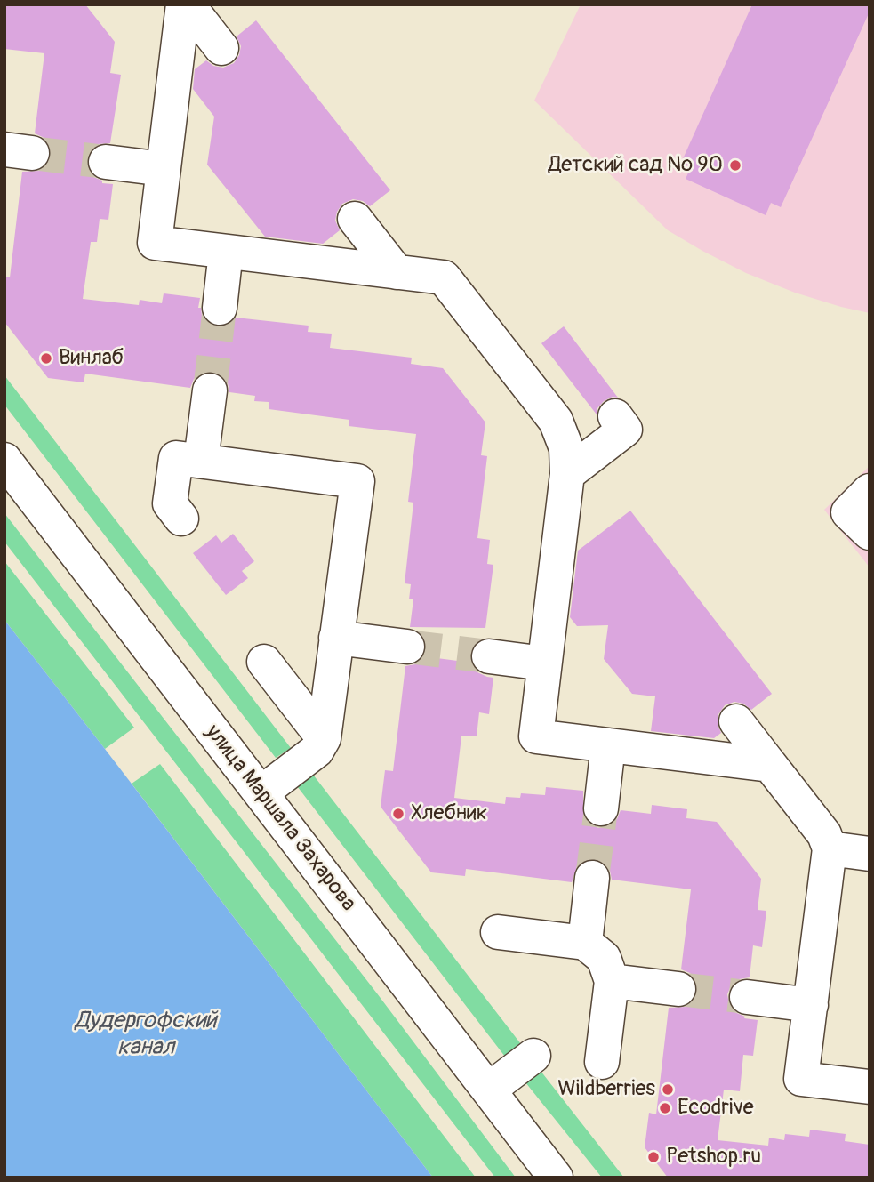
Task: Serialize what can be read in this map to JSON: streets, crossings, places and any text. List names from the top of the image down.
{
  "streets": {
    "street": ["улица Маршала Захарова"]
  },
  "water": ["Дудергофский канал"],
  "places": [
    "Детский сад № 90",
    "Винлаб",
    "Хлебник",
    "Wildberries",
    "Ecodrive",
    "Petshop.ru"
  ]
}
